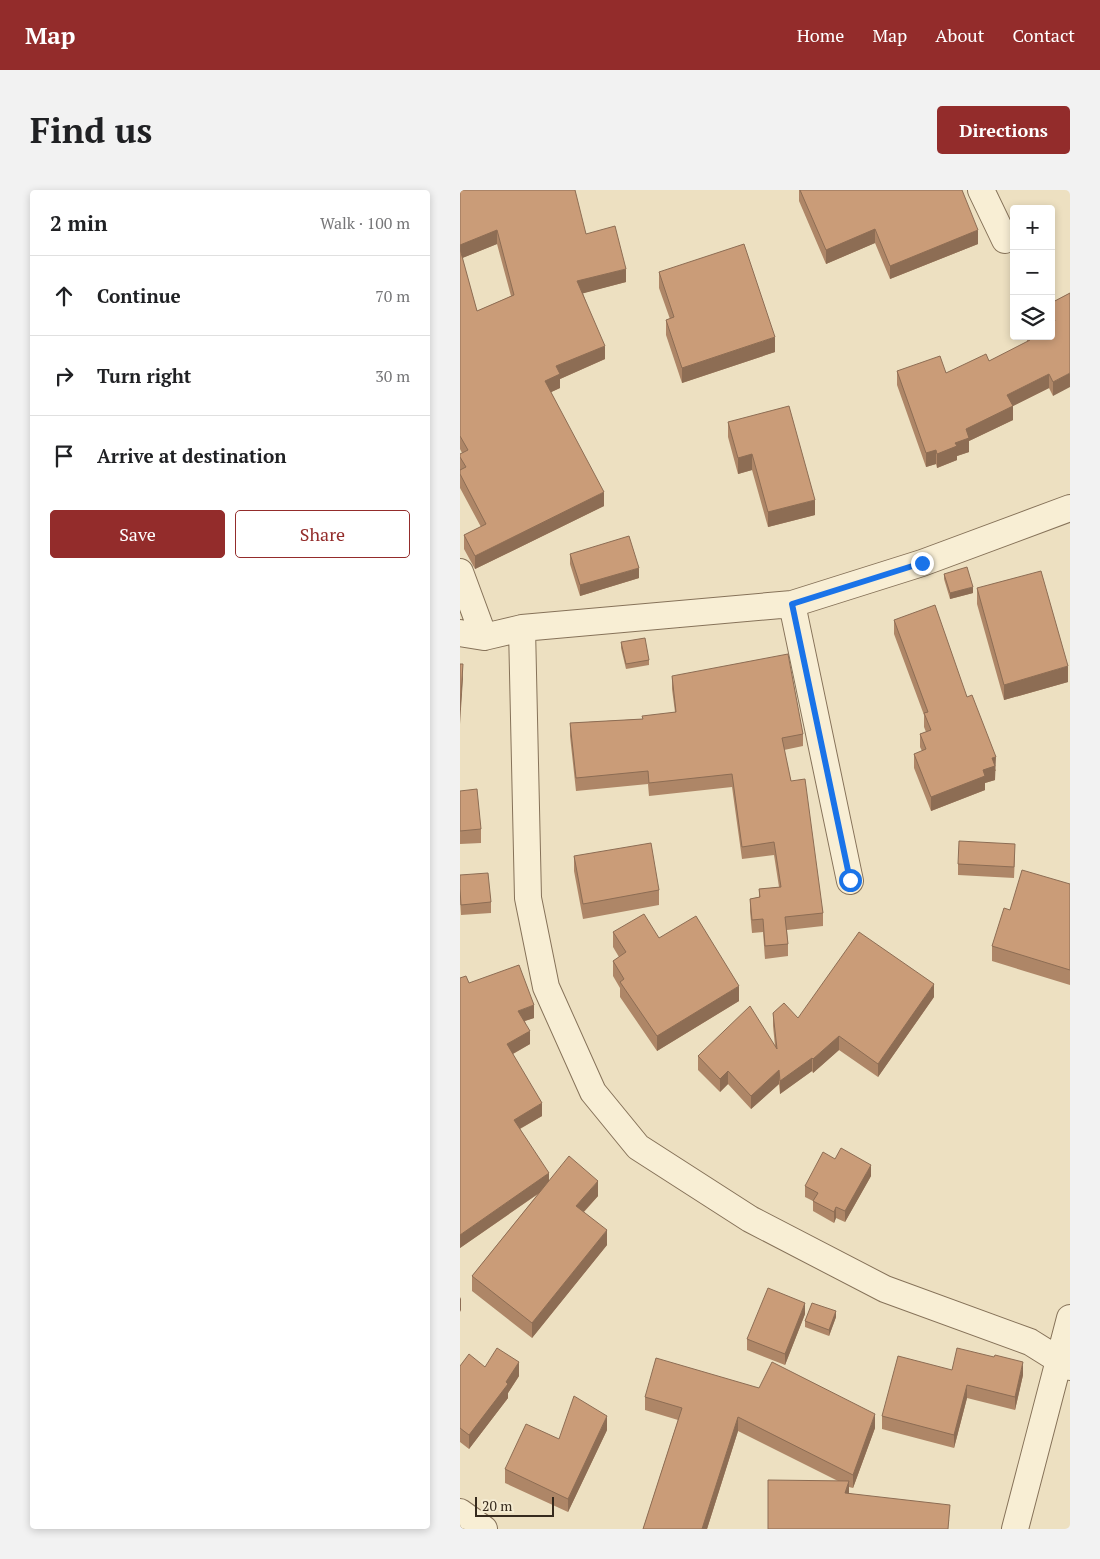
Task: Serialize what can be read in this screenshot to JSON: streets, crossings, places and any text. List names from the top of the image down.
{
  "scale_bar": "20 m",
  "page": {
    "header": "Map",
    "nav": [
      "Home",
      "Map",
      "About",
      "Contact"
    ],
    "buttons": [
      "Directions",
      ["Save", "Share"]
    ],
    "title": "Find us",
    "heading": ["2 min", "Walk · 100 m"],
    "map_buttons": ["+", "−"],
    "list": [
      ["Continue", "70 m"],
      ["Turn right", "30 m"],
      "Arrive at destination"
    ],
    "scale": "20 m"
  }
}
